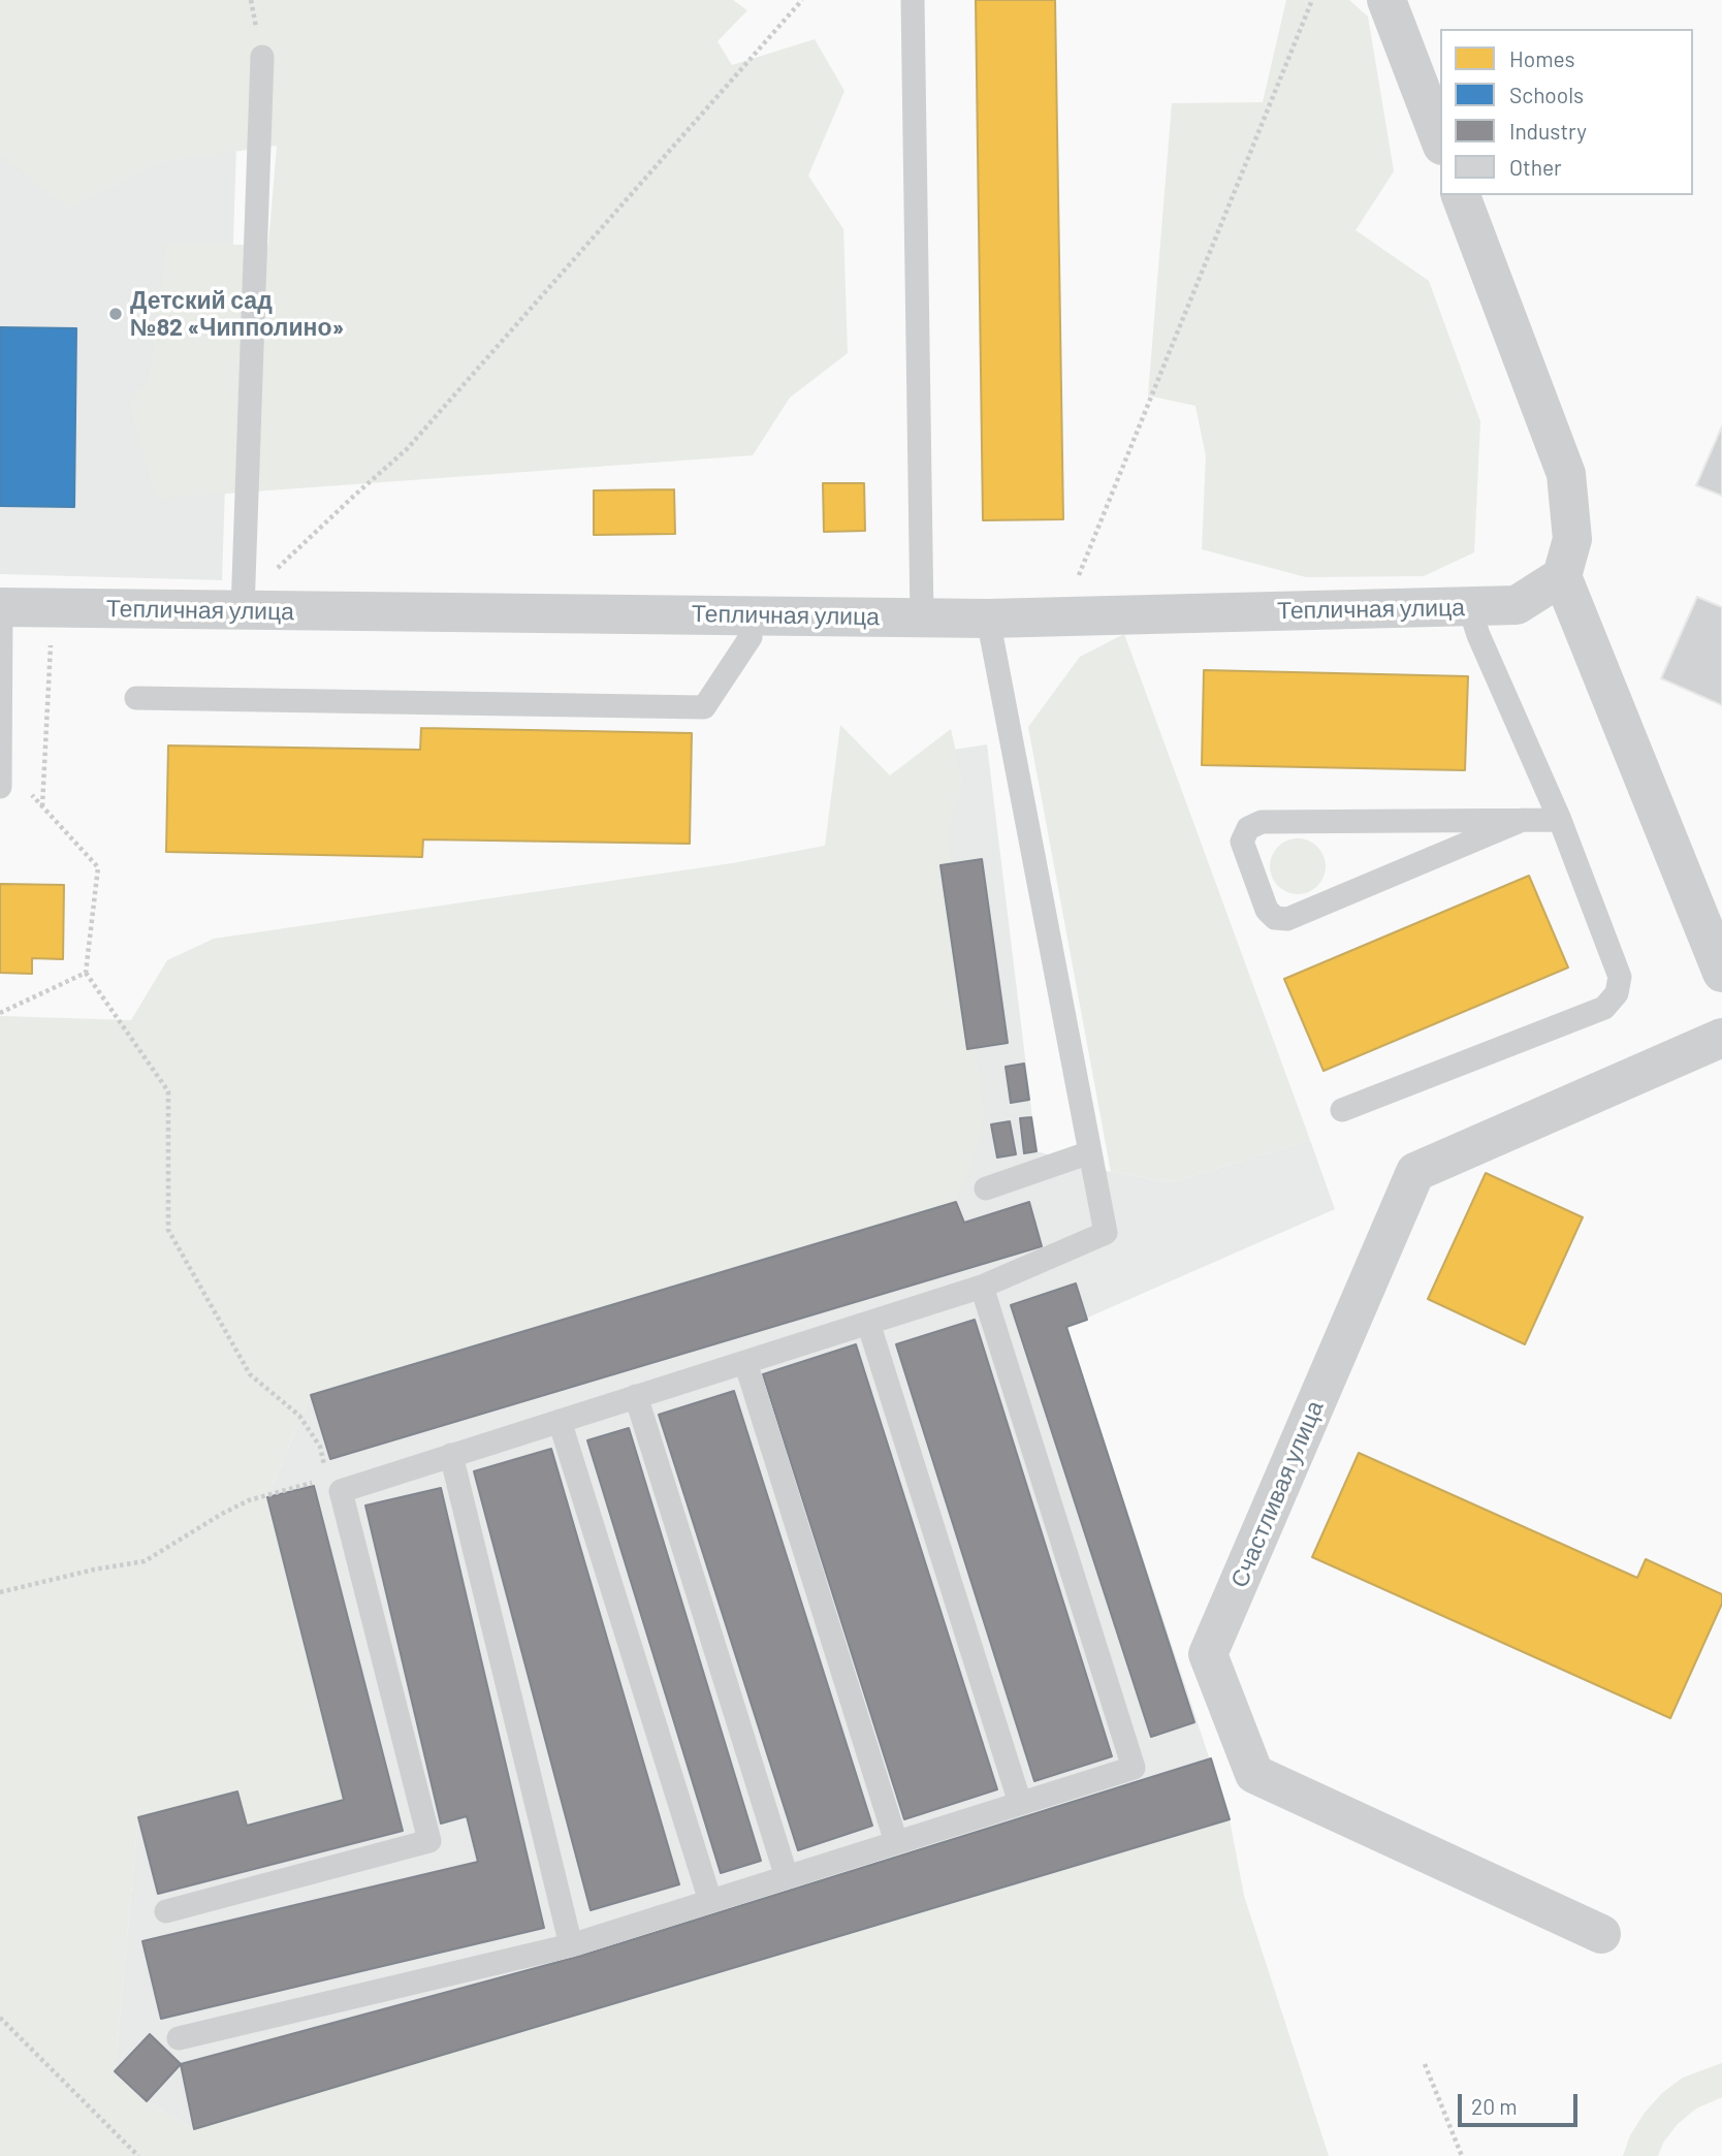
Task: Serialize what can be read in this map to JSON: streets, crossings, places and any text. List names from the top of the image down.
{
  "streets": {
    "street": ["Тепличная улица", "Счастливая улица"]
  },
  "places": ["Детский сад №82 «Чипполино»"],
  "legend": [
    "Homes",
    "Schools",
    "Industry",
    "Other"
  ],
  "scale_bar": "20 m"
}
